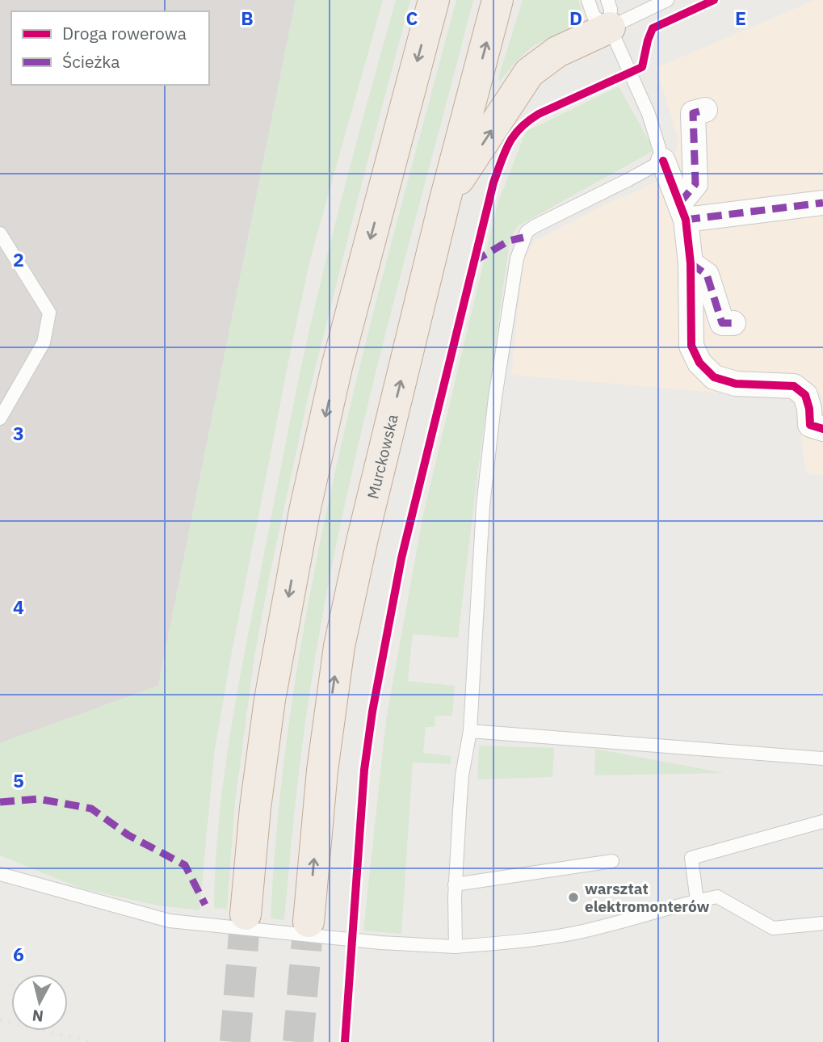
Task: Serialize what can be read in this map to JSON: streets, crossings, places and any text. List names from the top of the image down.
{
  "streets": {
    "highway": ["Murckowska"]
  },
  "places": ["warsztat elektromonterów"],
  "legend": ["Droga rowerowa", "Ścieżka"],
  "north": "bottom",
  "grid": {
    "columns": [
      "B",
      "C",
      "D",
      "E"
    ],
    "rows": [
      "2",
      "3",
      "4",
      "5",
      "6"
    ]
  }
}
